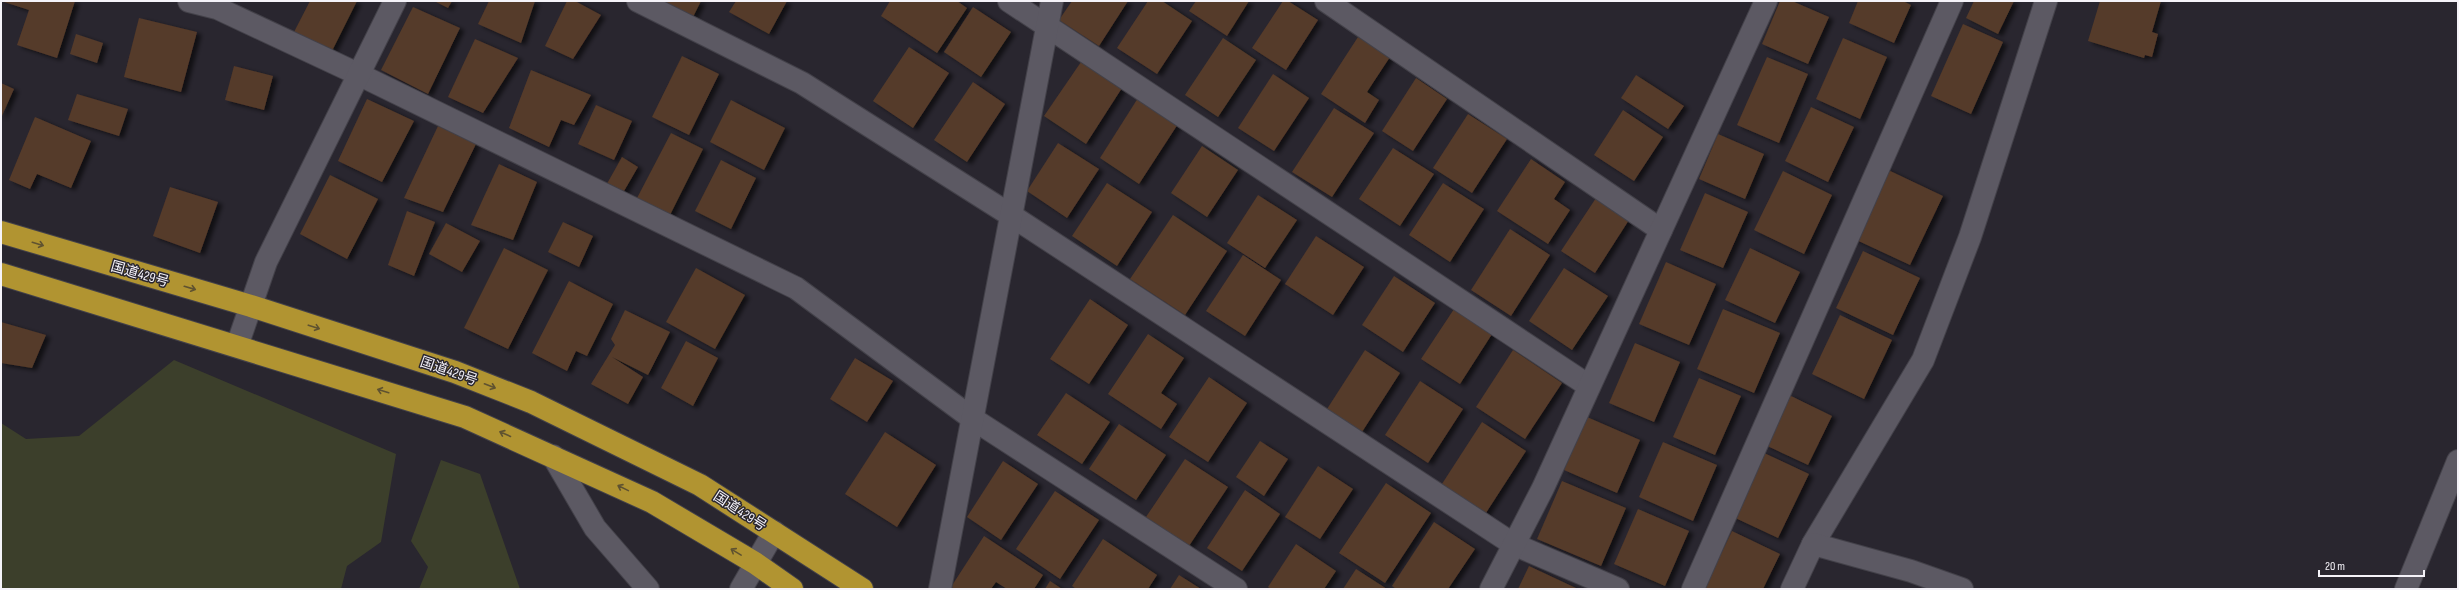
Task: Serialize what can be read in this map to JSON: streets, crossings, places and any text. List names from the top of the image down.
{
  "streets": {
    "highway": ["国道429号"]
  },
  "scale_bar": "20 m"
}
